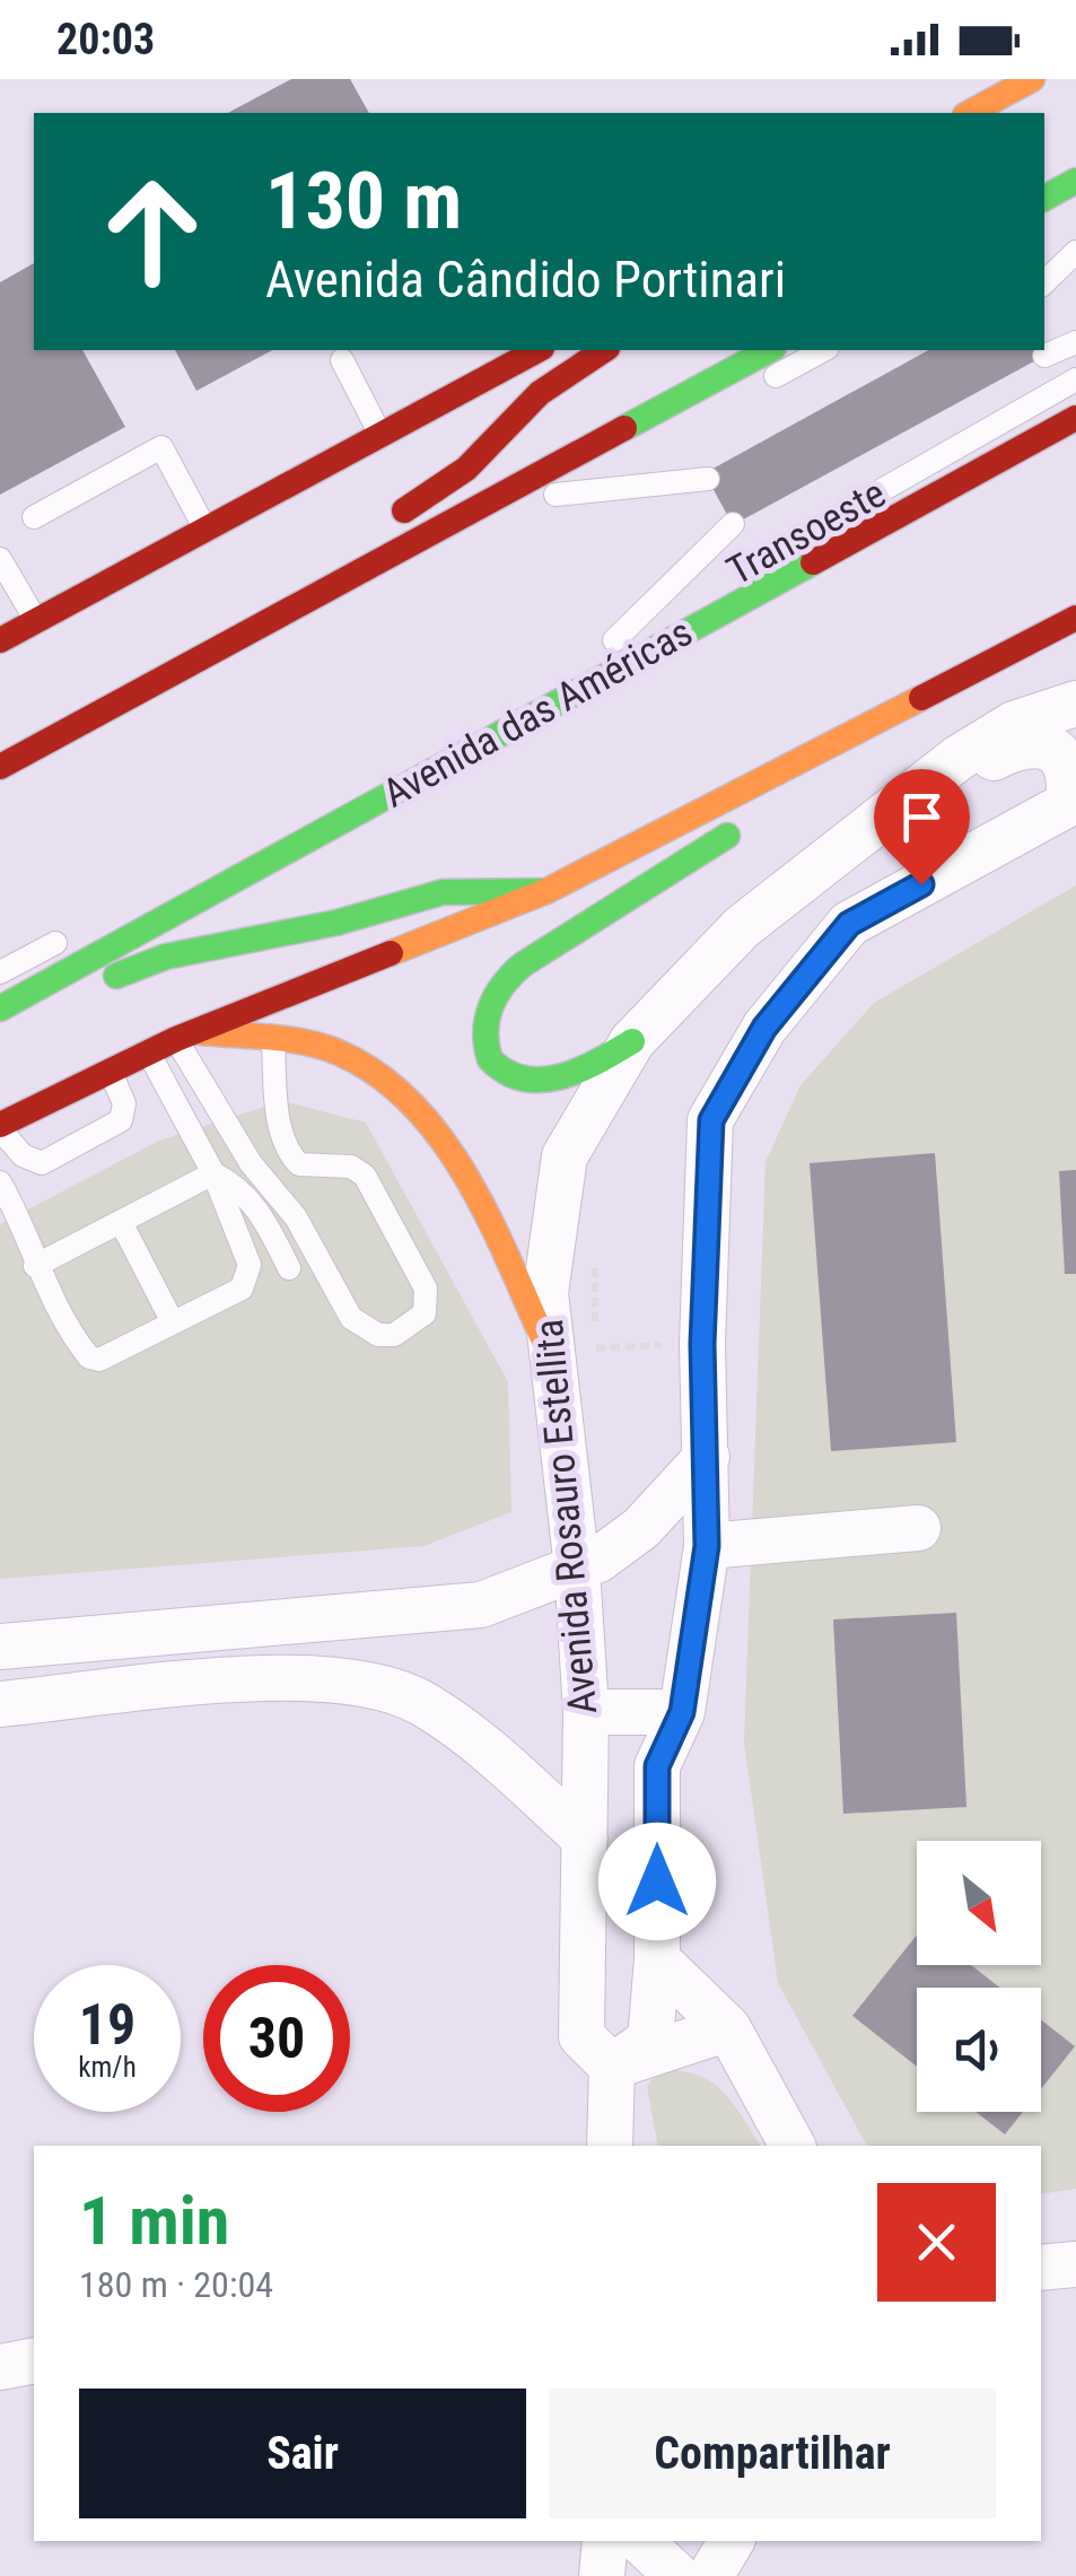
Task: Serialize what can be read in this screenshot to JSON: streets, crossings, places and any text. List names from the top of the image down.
{
  "streets": {
    "main road": ["Avenida das Américas"],
    "street": ["Avenida Rosauro Estellita"],
    "lane": ["Transoeste"]
  },
  "north": "bottom right",
  "page": {
    "status": "20:03",
    "turn": ["130 m", "Avenida Cândido Portinari"],
    "speed": "19 km/h",
    "limit": "30",
    "heading": ["1 min", "180 m · 20:04"],
    "buttons": ["Sair", "Compartilhar"]
  }
}
